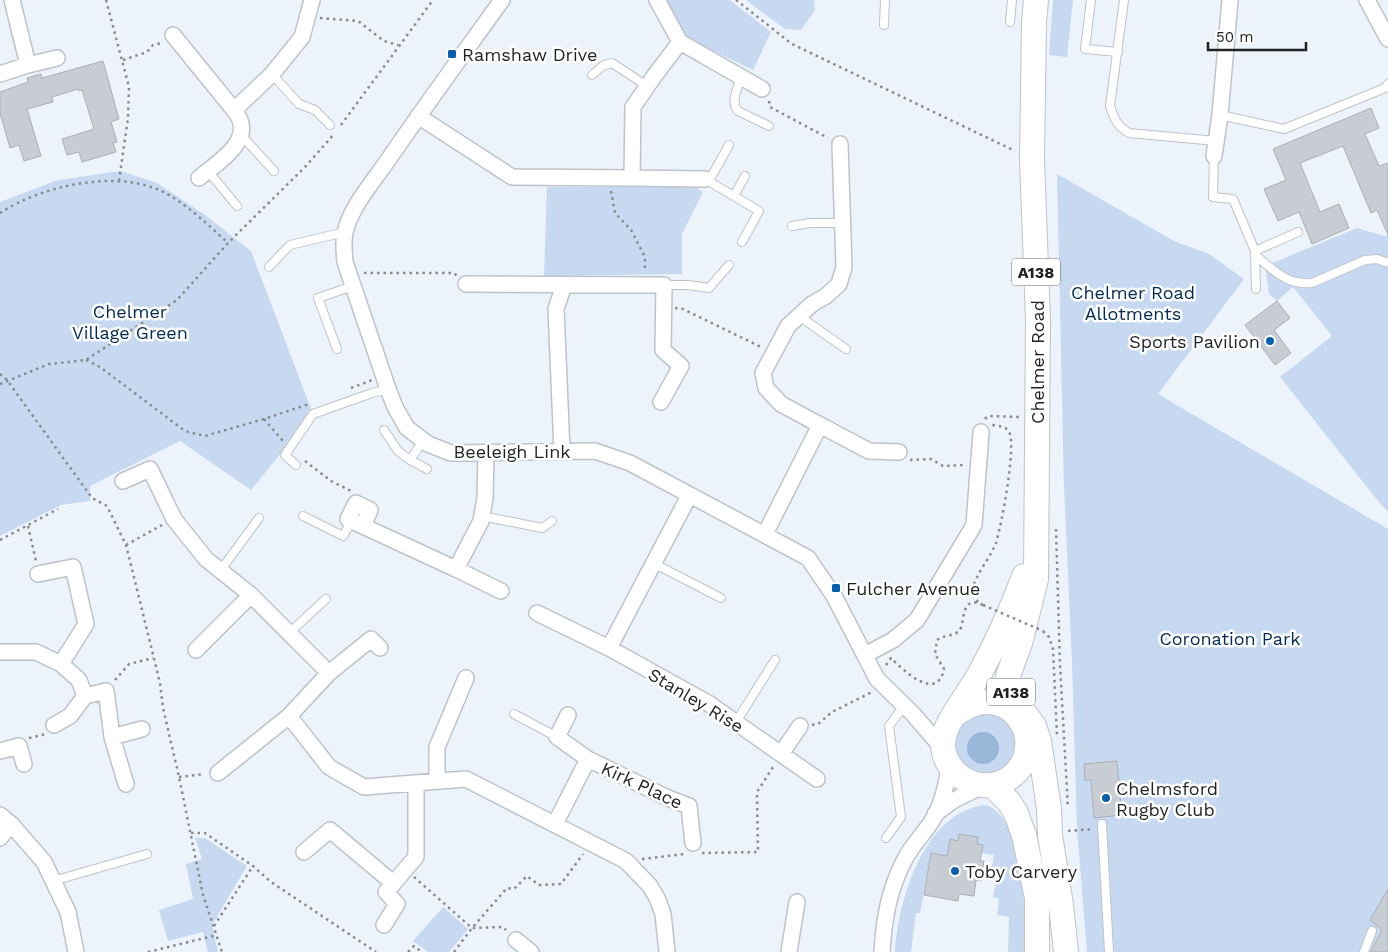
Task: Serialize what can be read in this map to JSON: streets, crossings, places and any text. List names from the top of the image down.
{
  "streets": {
    "main road": ["A138", "Chelmer Road"],
    "street": ["Beeleigh Link", "Stanley Rise", "Kirk Place"]
  },
  "crossings": [
    ["A138", "Chelmer Road"],
    ["A138", "Beeleigh Link"],
    ["Chelmer Road", "Beeleigh Link"]
  ],
  "parks": ["Chelmer Road Allotments", "Chelmer Village Green", "Coronation Park"],
  "places": {
    "transit": ["Ramshaw Drive", "Fulcher Avenue"],
    "other": ["Sports Pavilion", "Chelmsford Rugby Club", "Toby Carvery"]
  },
  "scale_bar": "50 m"
}
